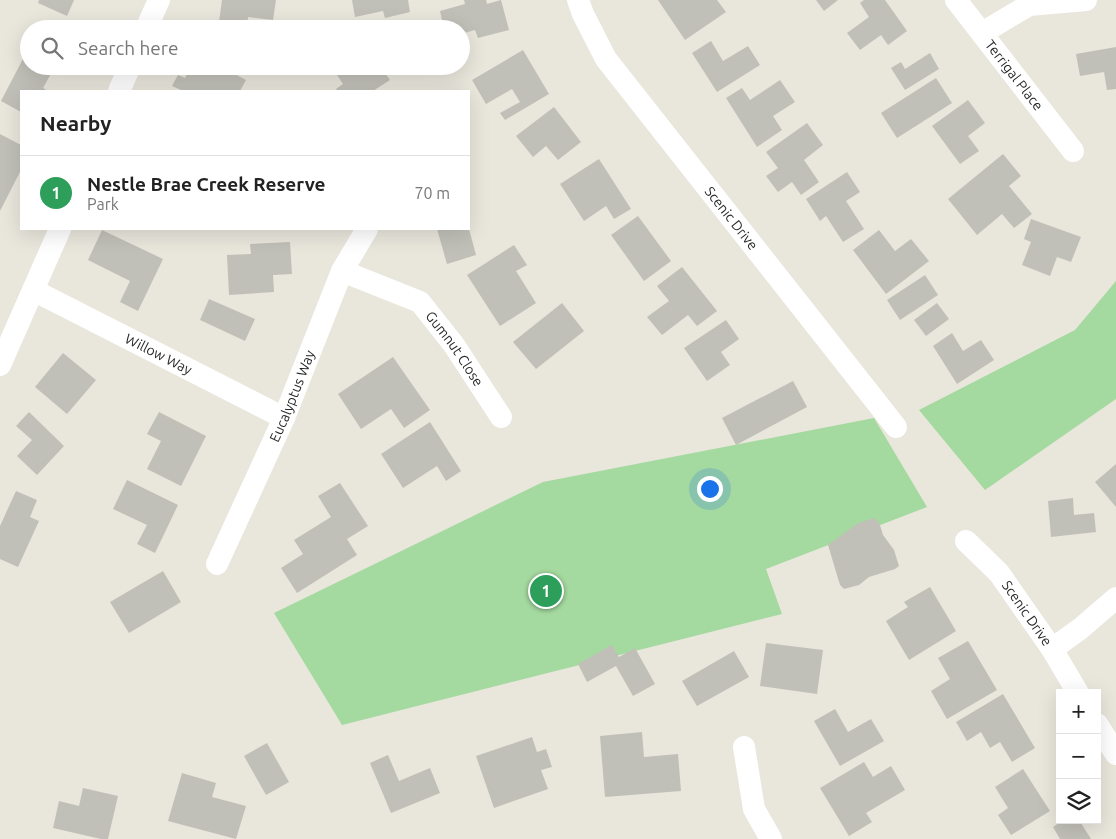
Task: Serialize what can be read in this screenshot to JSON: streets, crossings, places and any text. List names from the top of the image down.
{
  "streets": {
    "street": [
      "Terrigal Place",
      "Scenic Drive",
      "Gumnut Close",
      "Willow Way",
      "Eucalyptus Way"
    ]
  },
  "crossings": [
    ["Gumnut Close", "Eucalyptus Way"],
    ["Willow Way", "Eucalyptus Way"]
  ],
  "page": {
    "search": "Search here",
    "heading": "Nearby",
    "list": [
      {
        "mark": "1",
        "name": "Nestle Brae Creek Reserve",
        "note": "Park",
        "value": "70 m"
      }
    ],
    "pins": "1",
    "map_buttons": ["+", "−"]
  }
}
